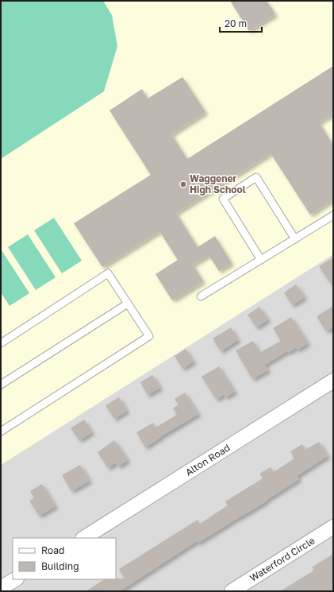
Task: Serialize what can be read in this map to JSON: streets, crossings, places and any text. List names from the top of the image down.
{
  "streets": {
    "street": ["Alton Road", "Waterford Circle"]
  },
  "places": ["Waggener High School"],
  "legend": ["Road", "Building"],
  "scale_bar": "20 m"
}
